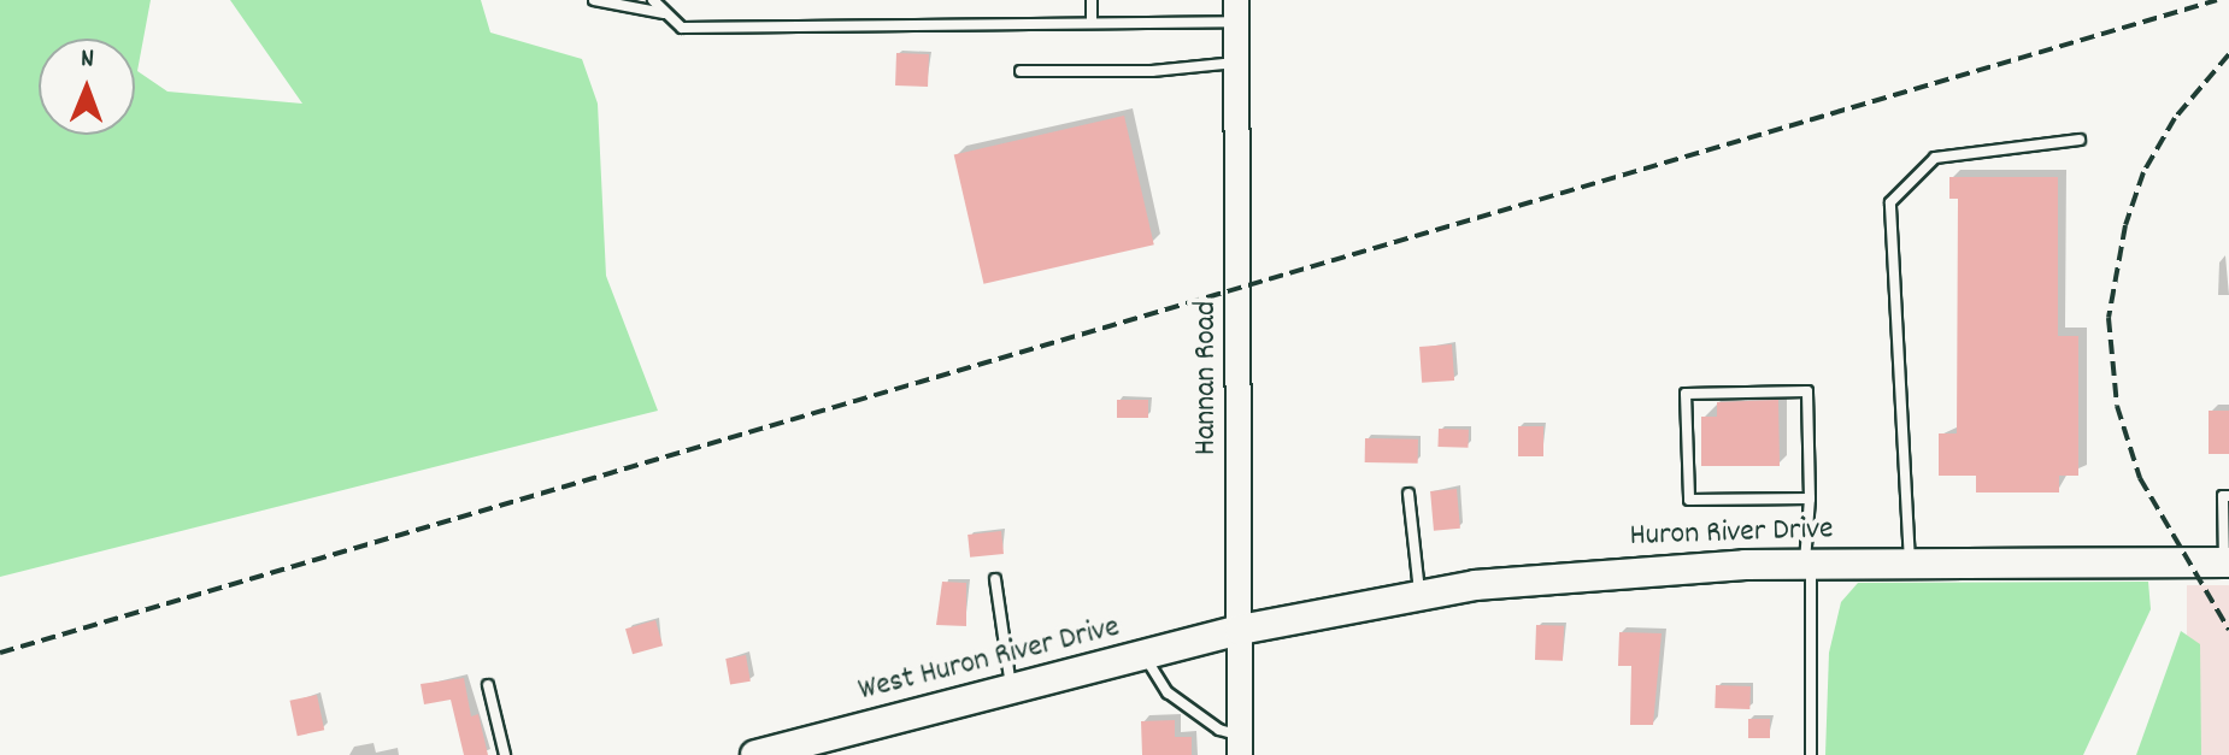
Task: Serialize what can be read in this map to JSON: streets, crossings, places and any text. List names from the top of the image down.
{
  "streets": {
    "main road": ["Huron River Drive", "West Huron River Drive"],
    "street": ["Hannan Road"]
  },
  "crossings": [
    ["Hannan Road", "Huron River Drive"],
    ["Hannan Road", "West Huron River Drive"],
    ["Huron River Drive", "West Huron River Drive"]
  ],
  "north": "top"
}
